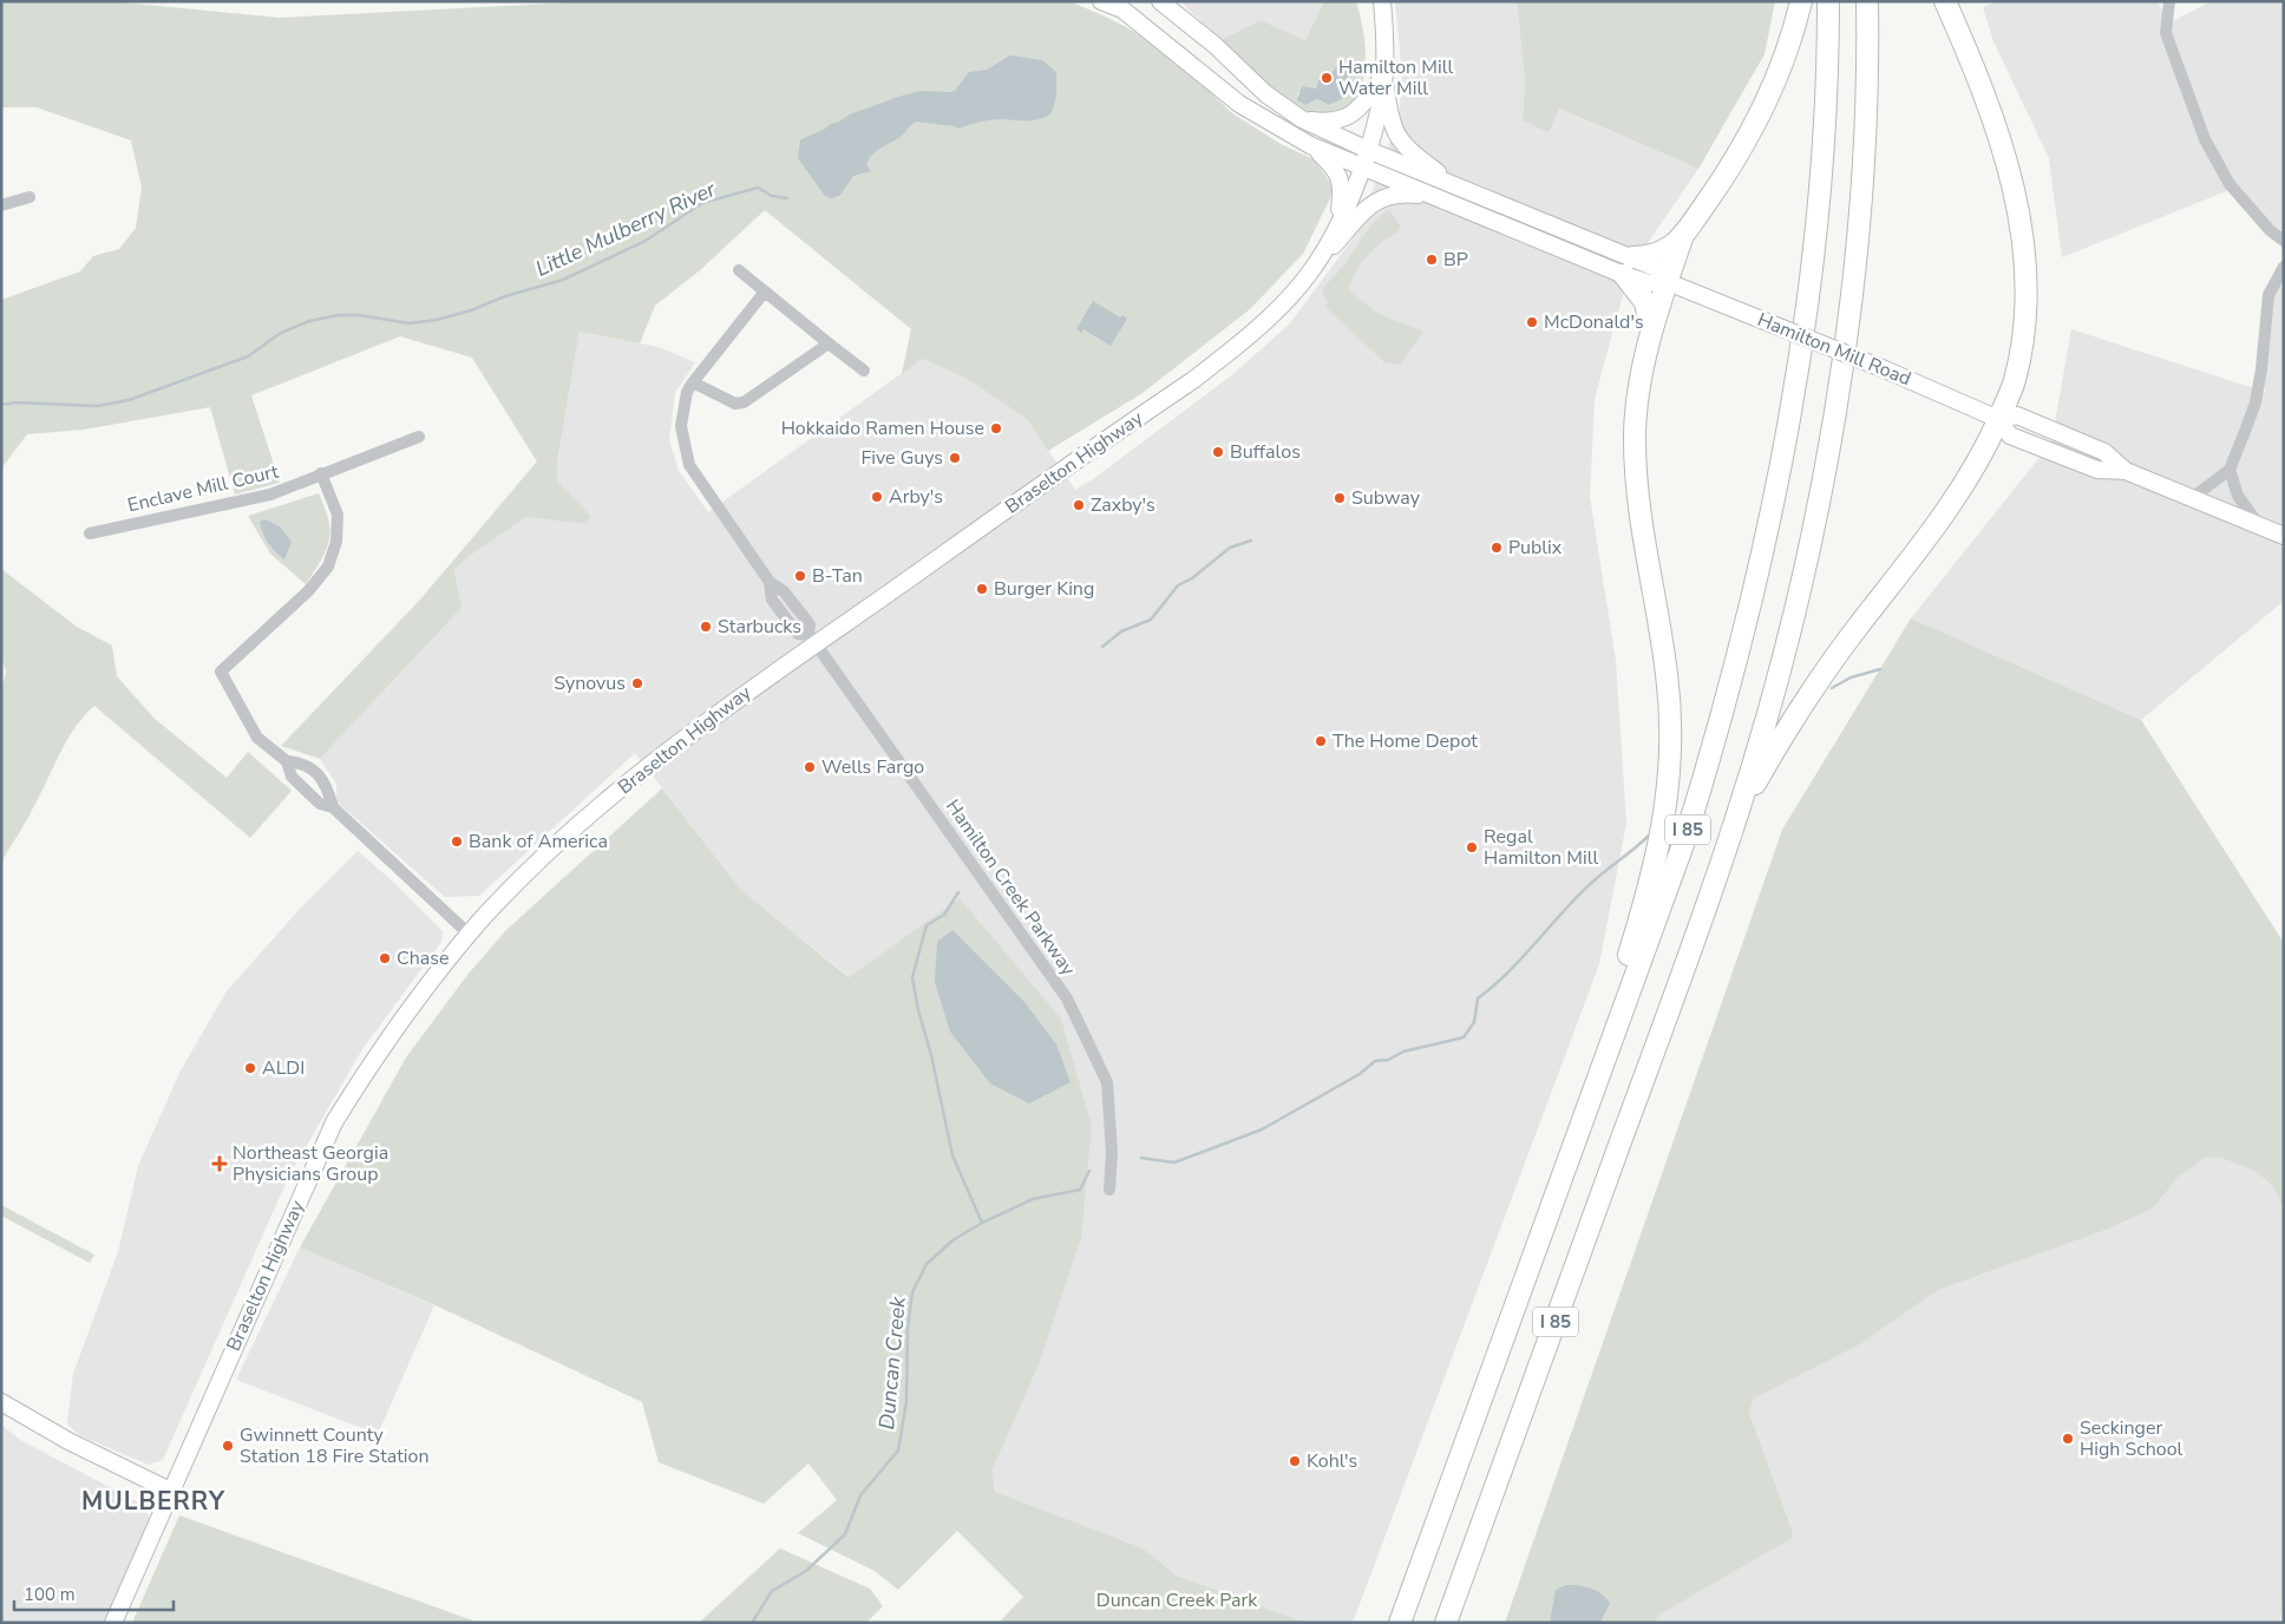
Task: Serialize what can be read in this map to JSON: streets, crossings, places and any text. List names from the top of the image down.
{
  "streets": {
    "highway": ["I 85"],
    "main road": ["Hamilton Mill Road", "Braselton Highway"],
    "street": ["Enclave Mill Court", "Hamilton Creek Parkway"]
  },
  "crossings": [
    ["Hamilton Mill Road", "Braselton Highway"],
    ["Braselton Highway", "Hamilton Creek Parkway"]
  ],
  "districts": ["MULBERRY"],
  "water": ["Little Mulberry River", "Duncan Creek"],
  "parks": ["Duncan Creek Park"],
  "places": {
    "other": [
      "Hamilton Mill Water Mill",
      "BP",
      "McDonald's",
      "Hokkaido Ramen House",
      "Buffalos",
      "Five Guys",
      "Arby's",
      "Subway",
      "Zaxby's",
      "Publix",
      "B-Tan",
      "Burger King",
      "Starbucks",
      "Synovus",
      "The Home Depot",
      "Wells Fargo",
      "Bank of America",
      "Regal Hamilton Mill",
      "Chase",
      "ALDI",
      "Seckinger High School",
      "Gwinnett County Station 18 Fire Station",
      "Kohl's"
    ],
    "health": ["Northeast Georgia Physicians Group"]
  },
  "scale_bar": "100 m"
}
